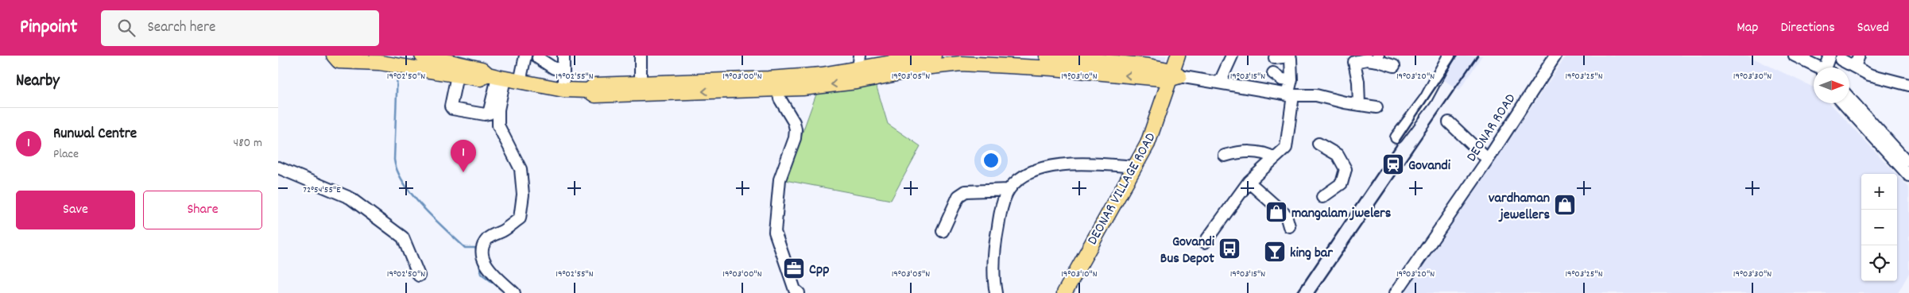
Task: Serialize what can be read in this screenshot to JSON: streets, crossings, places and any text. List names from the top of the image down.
{
  "streets": {
    "main road": ["DEONAR VILLAGE ROAD"],
    "street": ["DEONAR ROAD"]
  },
  "places": {
    "station": ["Govandi"],
    "shop": ["vardhaman jewellers", "mangalam jwelers"],
    "bus stop": ["Govandi Bus Depot"],
    "bar": ["king bar"],
    "office": ["Cpp"]
  },
  "north": "right",
  "page": {
    "header": "Pinpoint",
    "search": "Search here",
    "nav": ["Map", "Directions", "Saved"],
    "heading": "Nearby",
    "list": [
      {
        "mark": "1",
        "name": "Runwal Centre",
        "note": "Place",
        "value": "480 m"
      }
    ],
    "pins": "1",
    "map_buttons": ["+", "−"],
    "buttons": ["Save", "Share"]
  },
  "coordinates": [
    "19°02'50\"N",
    "19°02'55\"N",
    "19°03'00\"N",
    "19°03'05\"N",
    "19°03'10\"N",
    "19°03'15\"N",
    "19°03'20\"N",
    "19°03'25\"N",
    "19°03'30\"N",
    "72°54'55\"E"
  ]
}
